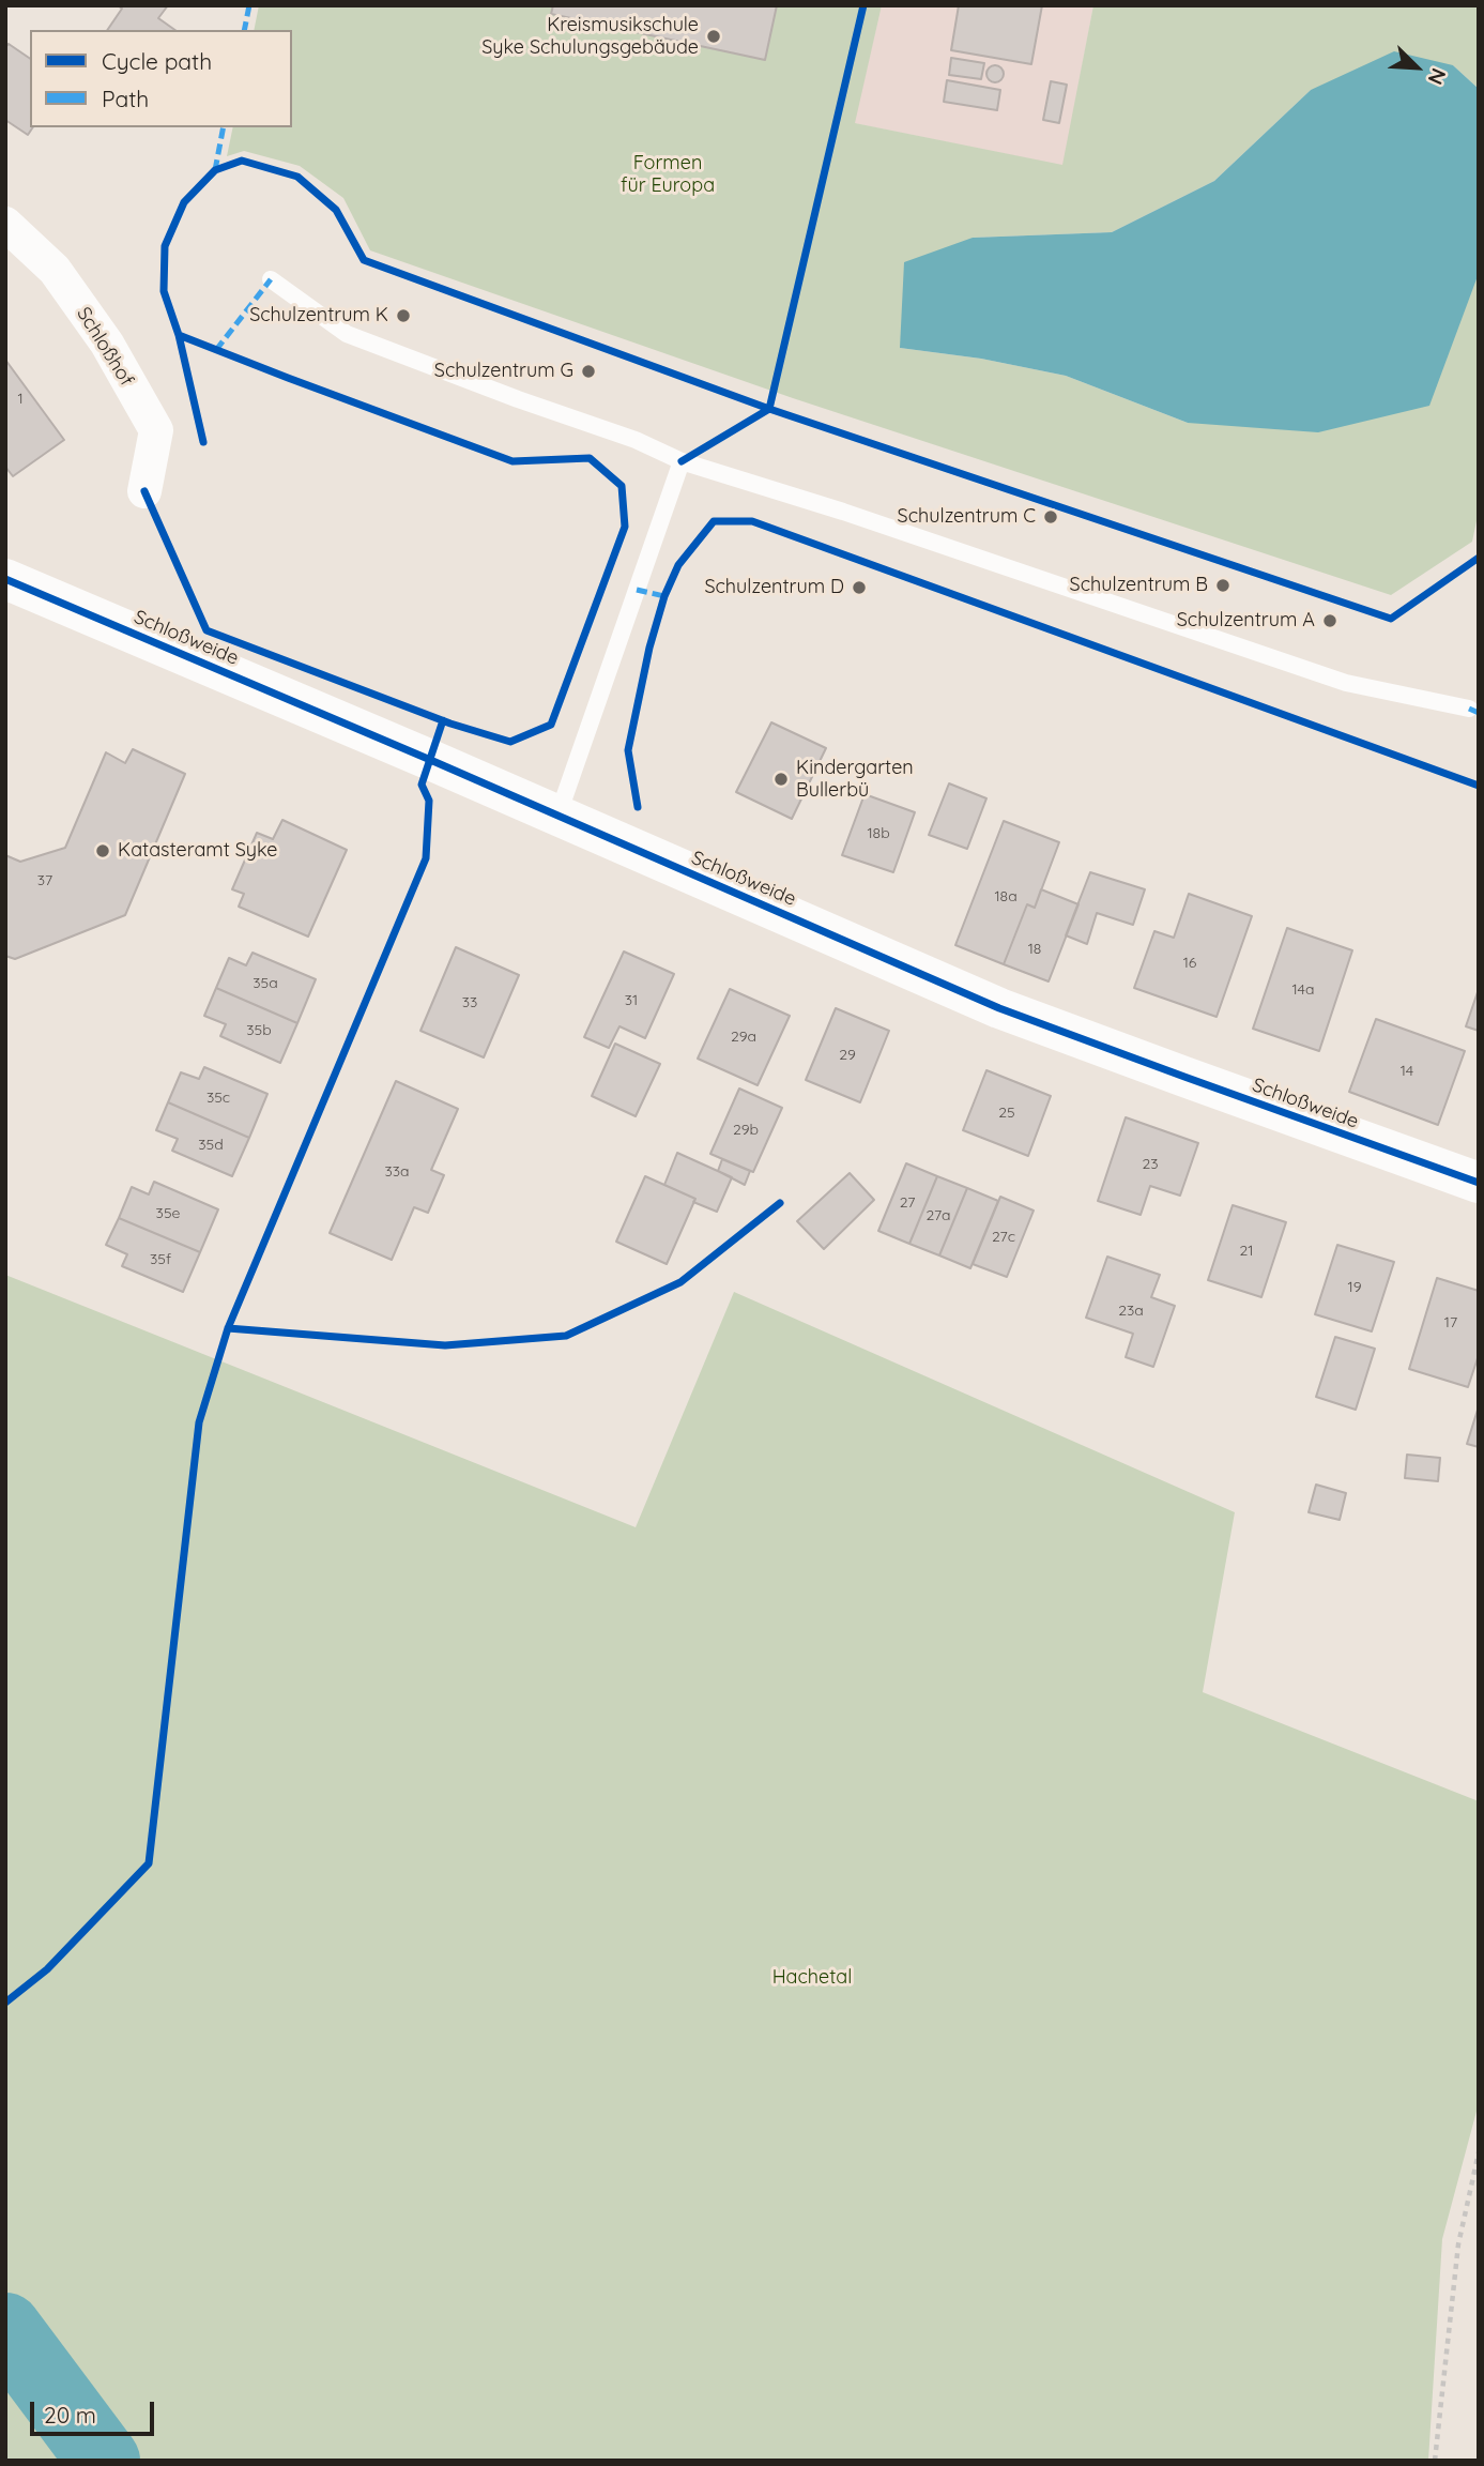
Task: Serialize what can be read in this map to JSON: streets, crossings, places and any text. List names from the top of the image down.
{
  "streets": {
    "street": ["Schloßhof", "Schloßweide"]
  },
  "parks": ["Formen für Europa", "Hachetal"],
  "places": [
    "Kreismusikschule Syke Schulungsgebäude",
    "Schulzentrum K",
    "Schulzentrum G",
    "Schulzentrum C",
    "Schulzentrum B",
    "Schulzentrum D",
    "Schulzentrum A",
    "Kindergarten Bullerbü",
    "Katasteramt Syke"
  ],
  "house_numbers": [
    "1",
    "18b",
    "37",
    "18a",
    "18",
    "16",
    "35a",
    "14a",
    "31",
    "33",
    "35b",
    "29a",
    "29",
    "14",
    "35c",
    "25",
    "29b",
    "35d",
    "23",
    "33a",
    "27",
    "35e",
    "27a",
    "27c",
    "21",
    "35f",
    "19",
    "23a",
    "17"
  ],
  "legend": ["Cycle path", "Path"],
  "scale_bar": "20 m",
  "north": "bottom right"
}
